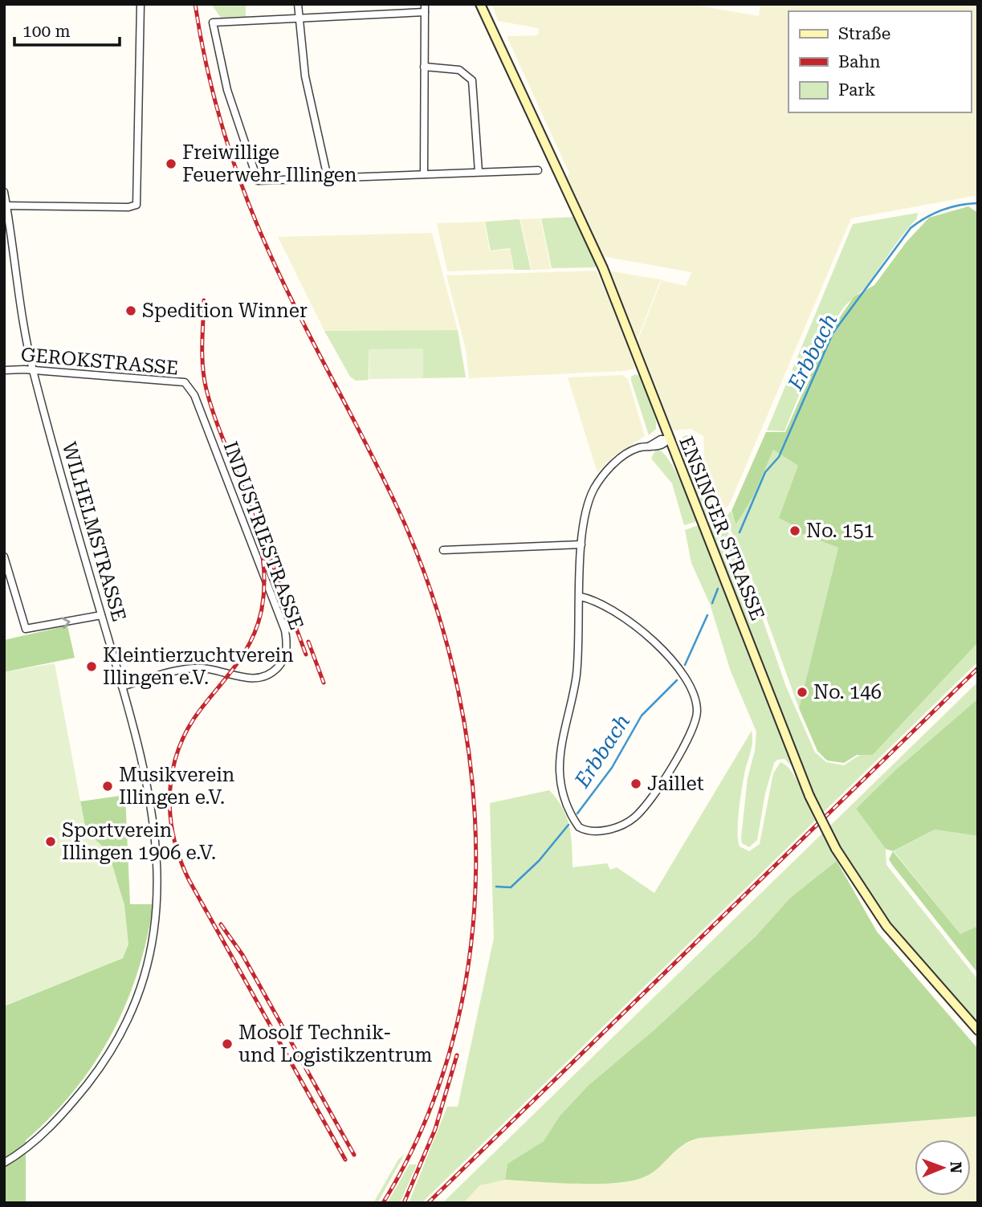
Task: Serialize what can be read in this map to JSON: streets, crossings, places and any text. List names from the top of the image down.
{
  "streets": {
    "street": [
      "GEROKSTRASSE",
      "ENSINGER STRASSE",
      "WILHELMSTRASSE",
      "INDUSTRIESTRASSE"
    ]
  },
  "crossings": [
    ["GEROKSTRASSE", "WILHELMSTRASSE"],
    ["GEROKSTRASSE", "INDUSTRIESTRASSE"],
    ["WILHELMSTRASSE", "INDUSTRIESTRASSE"]
  ],
  "water": ["Erbbach"],
  "places": [
    "Freiwillige Feuerwehr Illingen",
    "Spedition Winner",
    "No. 151",
    "Kleintierzuchtverein Illingen e.V.",
    "No. 146",
    "Jaillet",
    "Musikverein Illingen e.V.",
    "Sportverein Illingen 1906 e.V.",
    "Mosolf Technik- und Logistikzentrum"
  ],
  "legend": ["Straße", "Bahn", "Park"],
  "scale_bar": "100 m",
  "north": "right"
}
